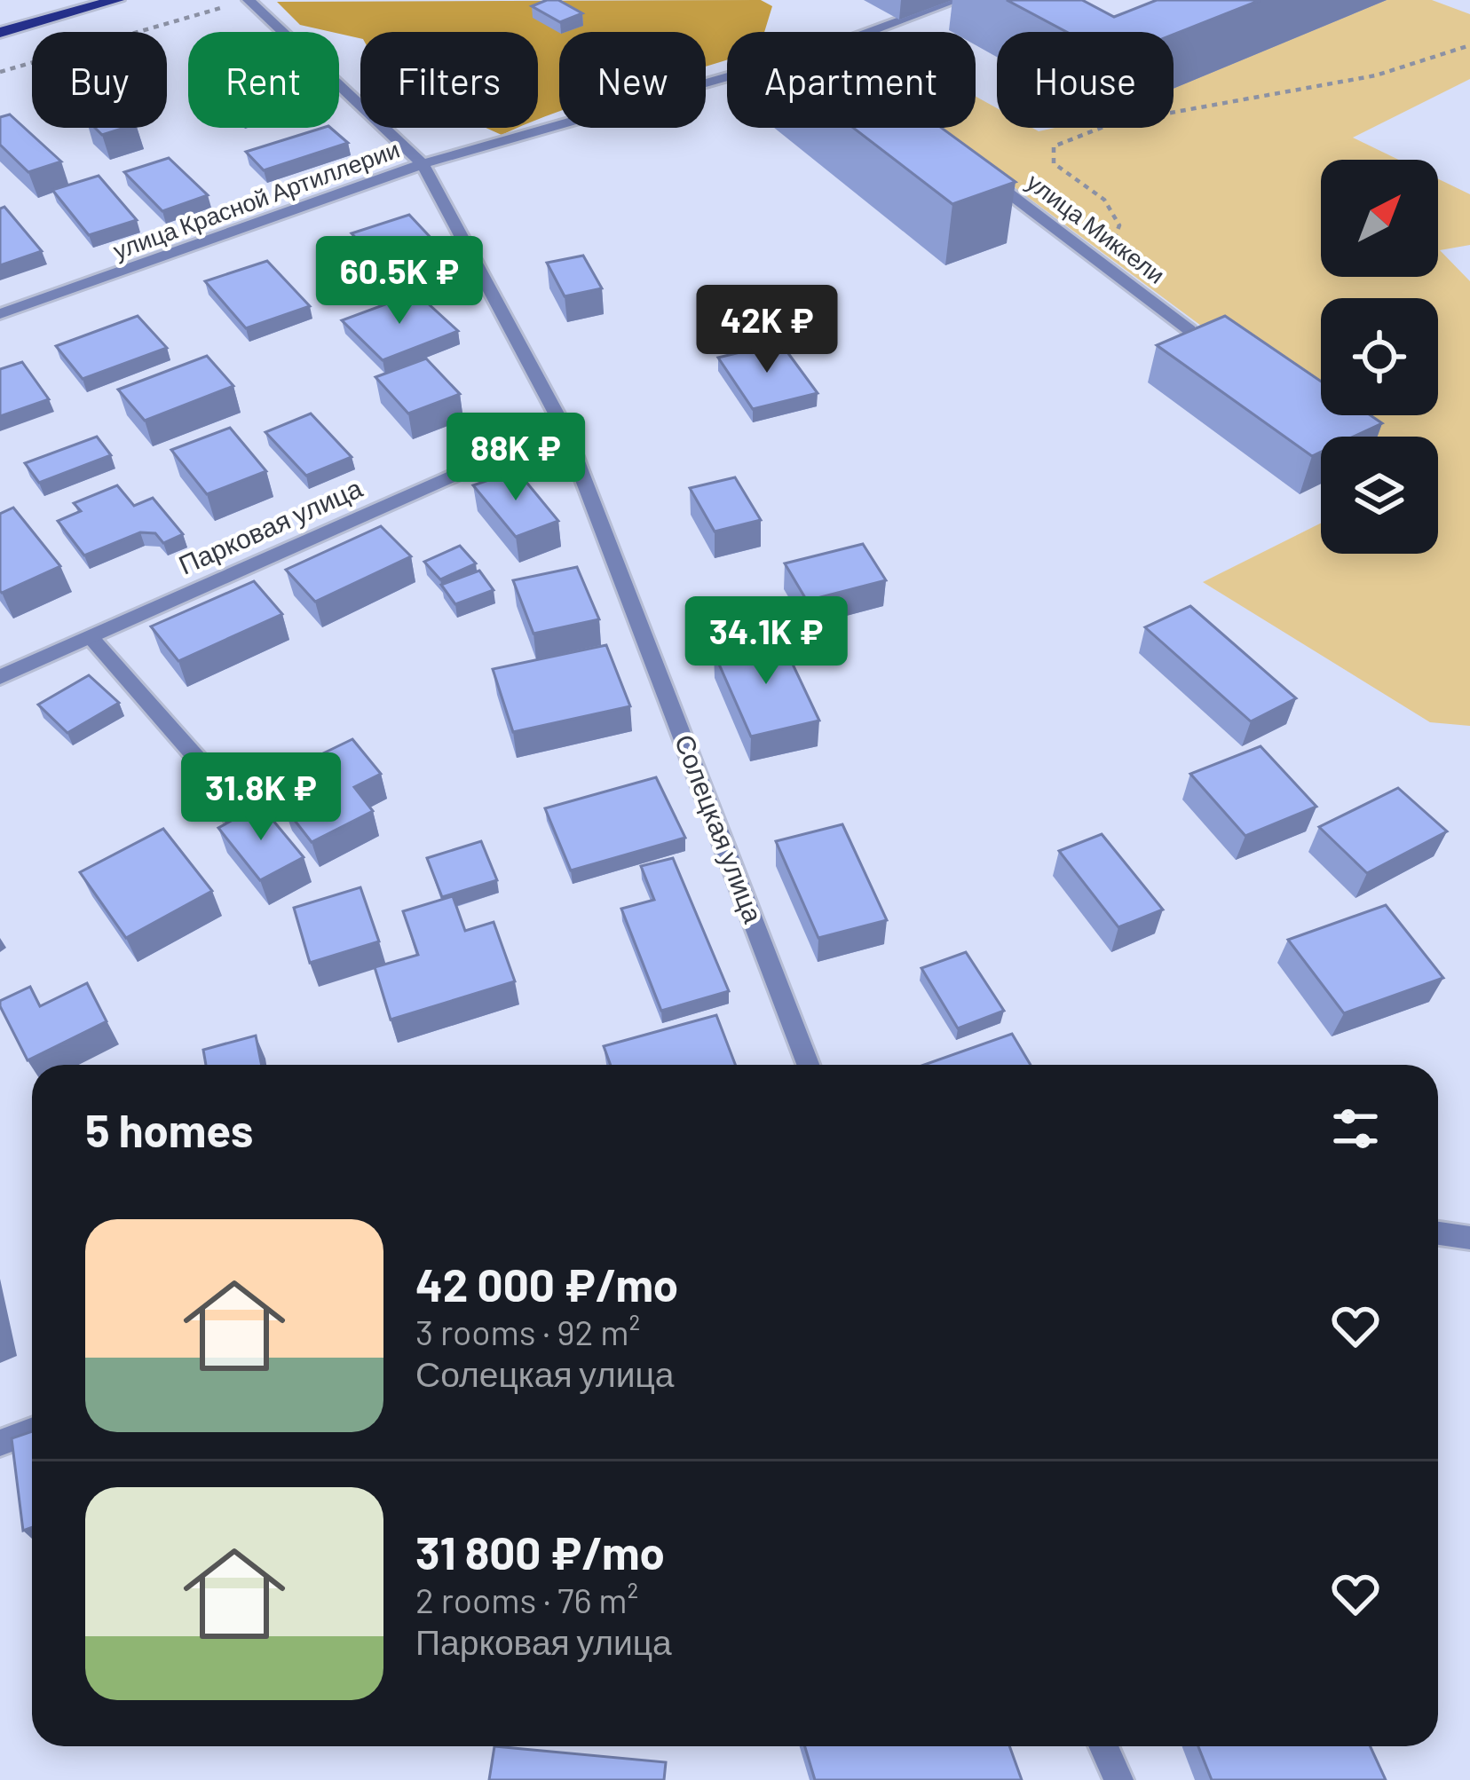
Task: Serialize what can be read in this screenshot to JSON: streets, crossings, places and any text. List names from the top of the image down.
{
  "streets": {
    "street": [
      "улица Красной Артиллерии",
      "улица Миккели",
      "Парковая улица",
      "Солецкая улица"
    ]
  },
  "crossings": [
    ["улица Красной Артиллерии", "Солецкая улица"],
    ["Парковая улица", "Солецкая улица"]
  ],
  "north": "top right",
  "page": {
    "chip": [
      "Buy",
      "Rent",
      "Filters",
      "New",
      "Apartment",
      "House"
    ],
    "price": [
      "60.5K ₽",
      "42K ₽",
      "88K ₽",
      "34.1K ₽",
      "31.8K ₽"
    ],
    "heading": "5 homes",
    "list": [
      {
        "name": "42 000 ₽/mo",
        "note": "3 rooms · 92 m² · Солецкая улица"
      },
      {
        "name": "31 800 ₽/mo",
        "note": "2 rooms · 76 m² · Парковая улица"
      }
    ]
  }
}
